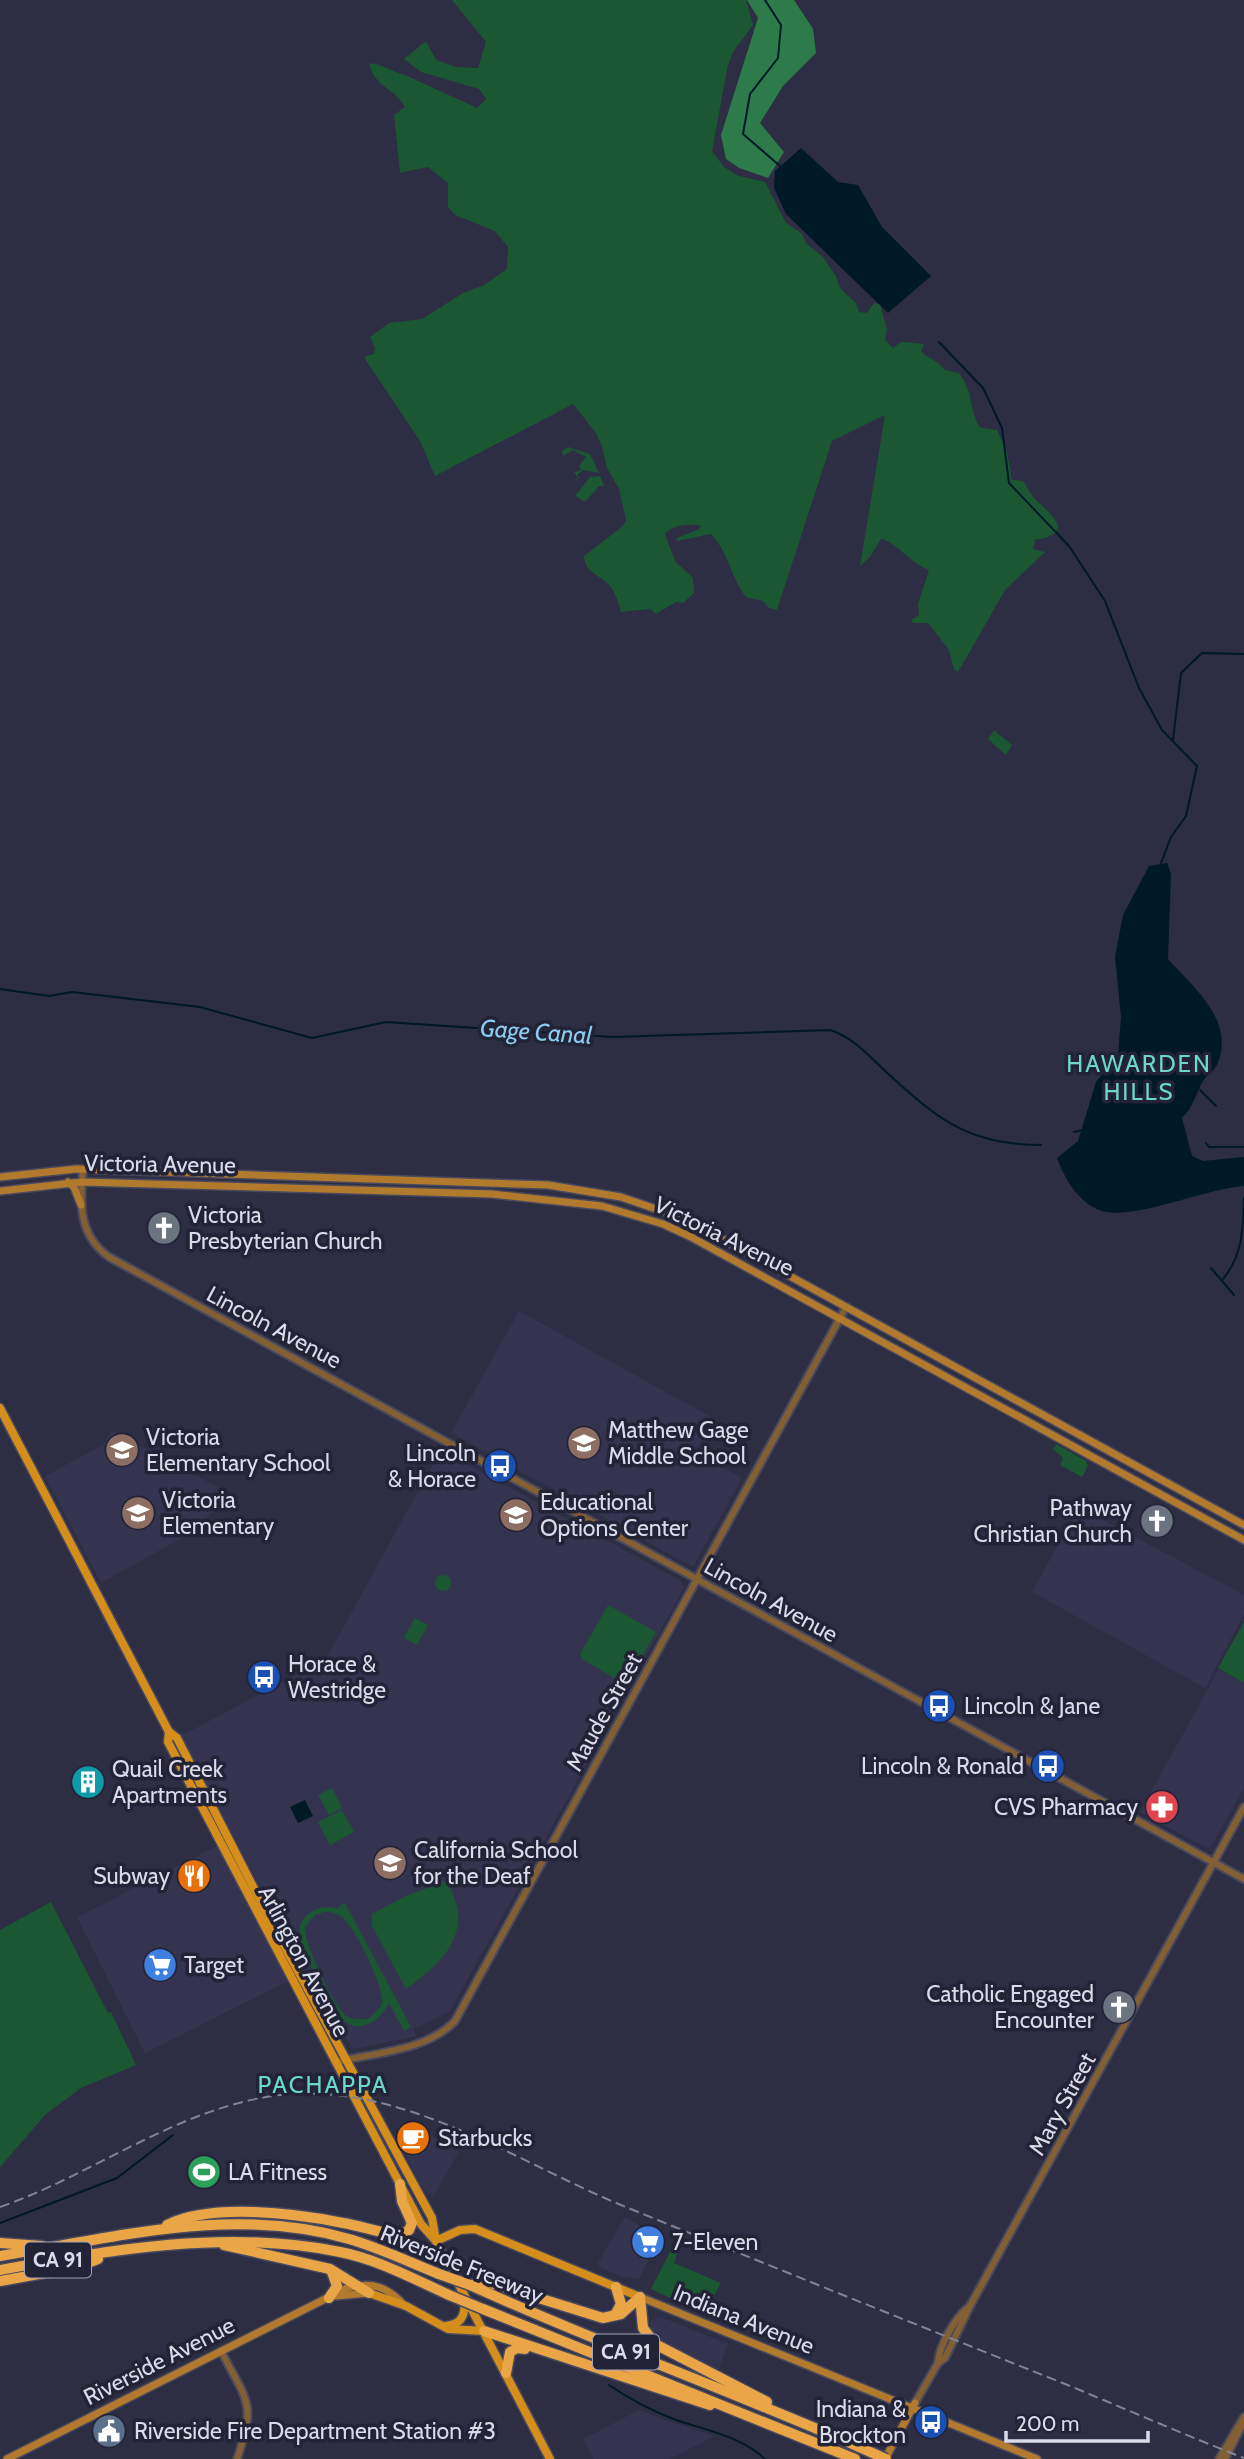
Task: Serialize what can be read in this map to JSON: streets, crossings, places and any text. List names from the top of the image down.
{
  "streets": {
    "highway": ["CA 91", "Riverside Freeway"],
    "main road": [
      "Victoria Avenue",
      "Arlington Avenue",
      "Indiana Avenue",
      "Riverside Avenue"
    ],
    "street": ["Lincoln Avenue", "Maude Street", "Mary Street"]
  },
  "crossings": [
    ["Victoria Avenue", "Lincoln Avenue"],
    ["Victoria Avenue", "Maude Street"],
    ["Lincoln Avenue", "Maude Street"],
    ["Lincoln Avenue", "Mary Street"],
    ["Maude Street", "Arlington Avenue"],
    ["Arlington Avenue", "Riverside Freeway"],
    ["Arlington Avenue", "Indiana Avenue"],
    ["Arlington Avenue", "Riverside Avenue"],
    ["Mary Street", "Indiana Avenue"]
  ],
  "districts": ["HAWARDEN HILLS", "PACHAPPA"],
  "water": ["Gage Canal"],
  "places": {
    "church": ["Victoria Presbyterian Church", "Pathway Christian Church", "Catholic Engaged Encounter"],
    "school or university": [
      "Matthew Gage Middle School",
      "Victoria Elementary School",
      "Victoria Elementary",
      "Educational Options Center",
      "California School for the Deaf"
    ],
    "bus stop": [
      "Lincoln & Horace",
      "Horace & Westridge",
      "Lincoln & Jane",
      "Lincoln & Ronald",
      "Indiana & Brockton"
    ],
    "building": ["Quail Creek Apartments"],
    "pharmacy": ["CVS Pharmacy"],
    "restaurant": ["Subway"],
    "supermarket": ["Target", "7-Eleven"],
    "cafe": ["Starbucks"],
    "sports": ["LA Fitness"],
    "public building": ["Riverside Fire Department Station #3"]
  },
  "scale_bar": "200 m"
}
